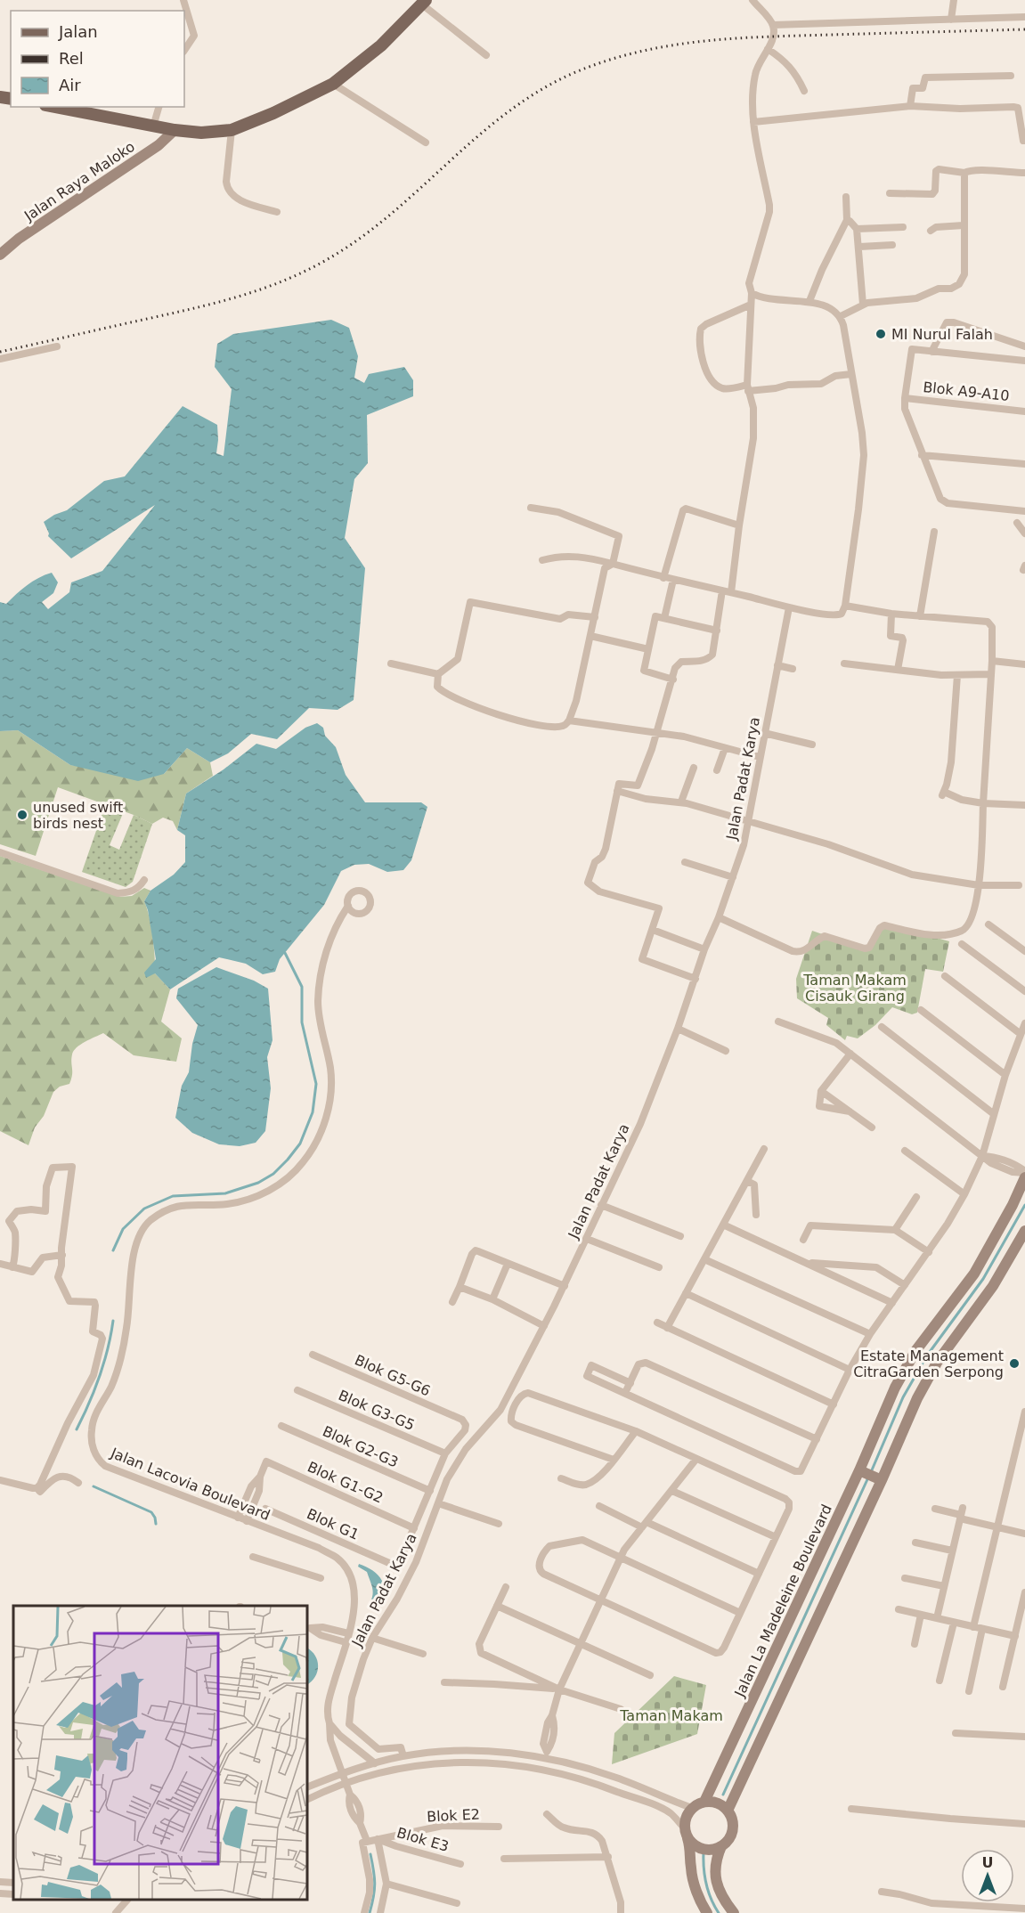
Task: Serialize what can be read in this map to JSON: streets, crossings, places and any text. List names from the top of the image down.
{
  "streets": {
    "street": [
      "Jalan Raya Maloko",
      "Blok A9-A10",
      "Jalan Padat Karya",
      "Blok G5-G6",
      "Blok G3-G5",
      "Blok G2-G3",
      "Blok G1-G2",
      "Jalan Lacovia Boulevard",
      "Blok G1",
      "Jalan La Madeleine Boulevard",
      "Blok E2",
      "Blok E3"
    ]
  },
  "crossings": [
    ["Blok G5-G6", "Blok G3-G5"],
    ["Blok G1-G2", "Blok G1"],
    ["Jalan Lacovia Boulevard", "Blok E2"],
    ["Blok E2", "Blok E3"]
  ],
  "parks": ["Taman Makam Cisauk Girang", "Taman Makam"],
  "places": ["MI Nurul Falah", "unused swift birds nest", "Estate Management CitraGarden Serpong"],
  "legend": ["Jalan", "Rel", "Air"],
  "north": "top"
}
